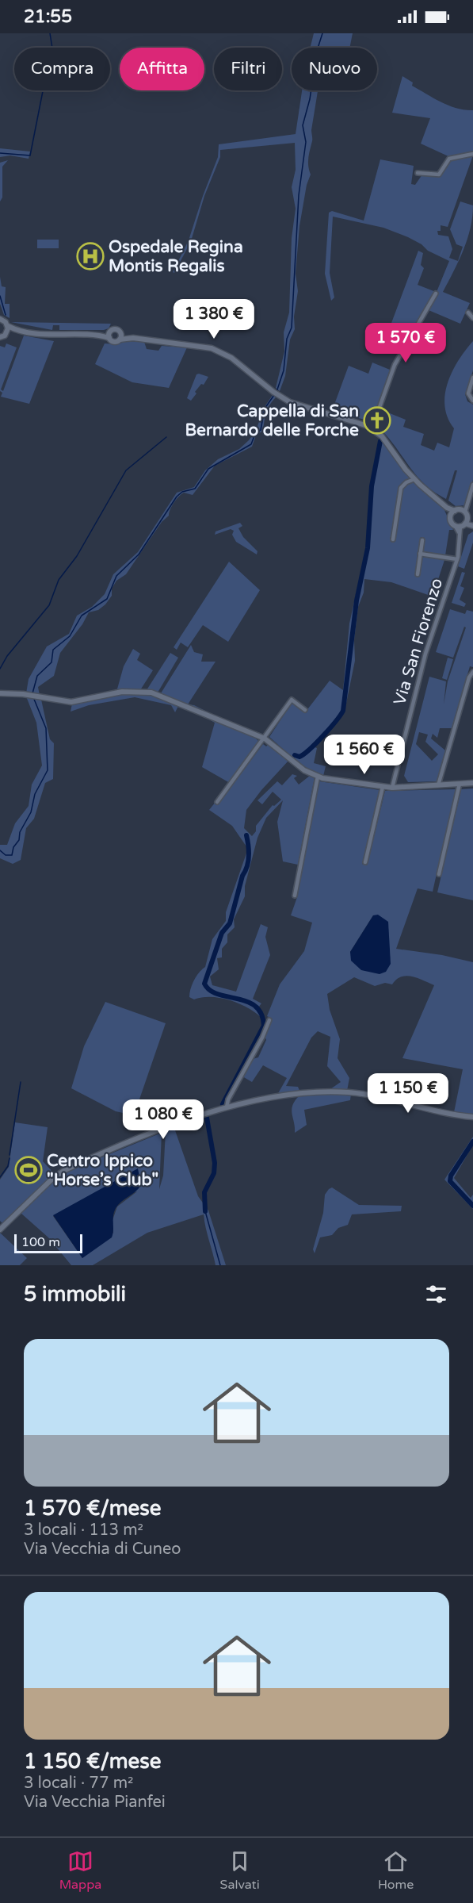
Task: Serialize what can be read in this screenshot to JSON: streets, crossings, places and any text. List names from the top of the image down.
{
  "streets": {
    "street": ["Via San Fiorenzo"]
  },
  "places": {
    "hospital": ["Ospedale Regina Montis Regalis"],
    "church": ["Cappella di San Bernardo delle Forche"],
    "sports": ["Centro Ippico \"Horse’s Club\""]
  },
  "scale_bar": "100 m",
  "page": {
    "status": "21:55",
    "chip": [
      "Compra",
      "Affitta",
      "Filtri",
      "Nuovo"
    ],
    "price": [
      "1 380 €",
      "1 570 €",
      "1 560 €",
      "1 150 €",
      "1 080 €"
    ],
    "scale": "100 m",
    "heading": "5 immobili",
    "list": [
      {
        "name": "1 570 €/mese",
        "note": "3 locali · 113 m² · Via Vecchia di Cuneo"
      },
      {
        "name": "1 150 €/mese",
        "note": "3 locali · 77 m² · Via Vecchia Pianfei"
      }
    ],
    "tabs": ["Mappa", "Salvati", "Home"]
  }
}
